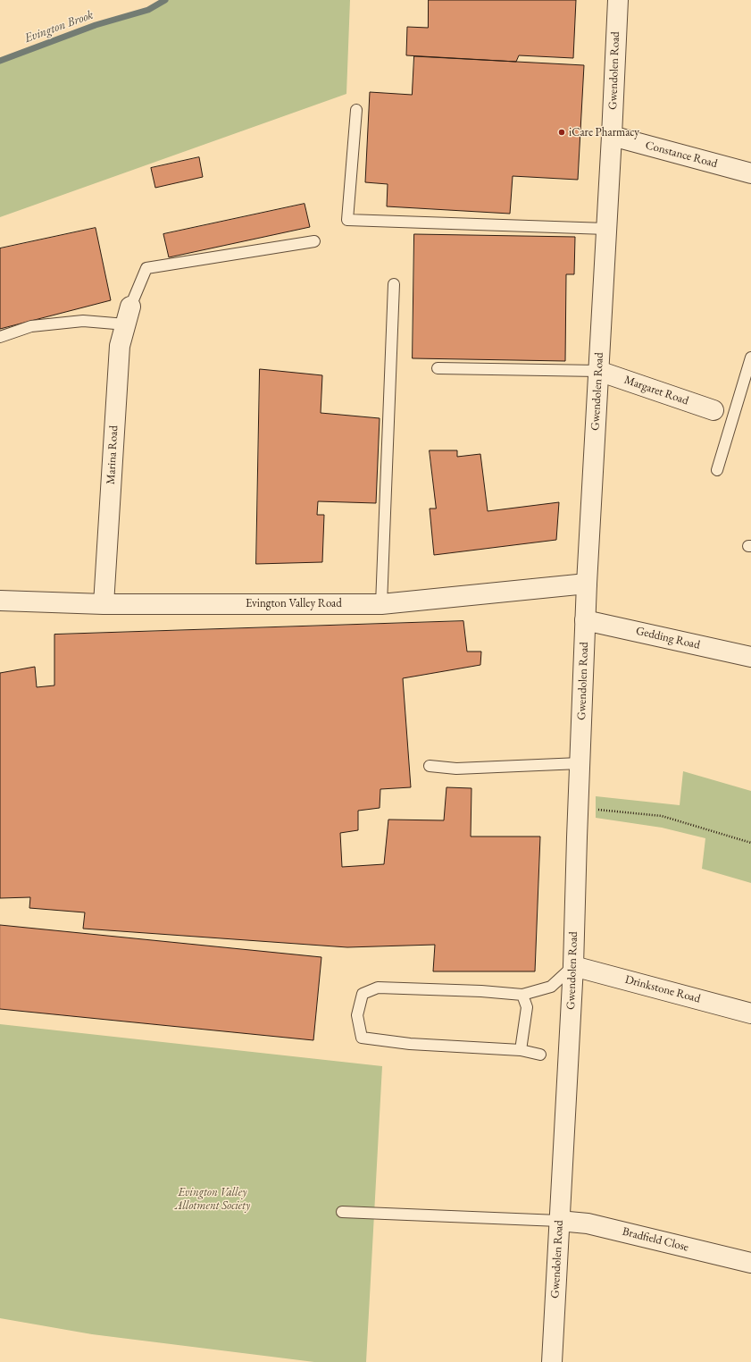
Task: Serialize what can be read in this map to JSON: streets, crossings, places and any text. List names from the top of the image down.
{
  "streets": {
    "street": [
      "Gwendolen Road",
      "Constance Road",
      "Margaret Road",
      "Marina Road",
      "Evington Valley Road",
      "Gedding Road",
      "Drinkstone Road",
      "Bradfield Close"
    ]
  },
  "crossings": [
    ["Gwendolen Road", "Constance Road"],
    ["Gwendolen Road", "Margaret Road"],
    ["Gwendolen Road", "Evington Valley Road"],
    ["Gwendolen Road", "Gedding Road"],
    ["Gwendolen Road", "Drinkstone Road"],
    ["Gwendolen Road", "Bradfield Close"],
    ["Marina Road", "Evington Valley Road"]
  ],
  "water": ["Evington Brook"],
  "parks": ["Evington Valley Allotment Society"],
  "places": ["iCare Pharmacy"]
}
